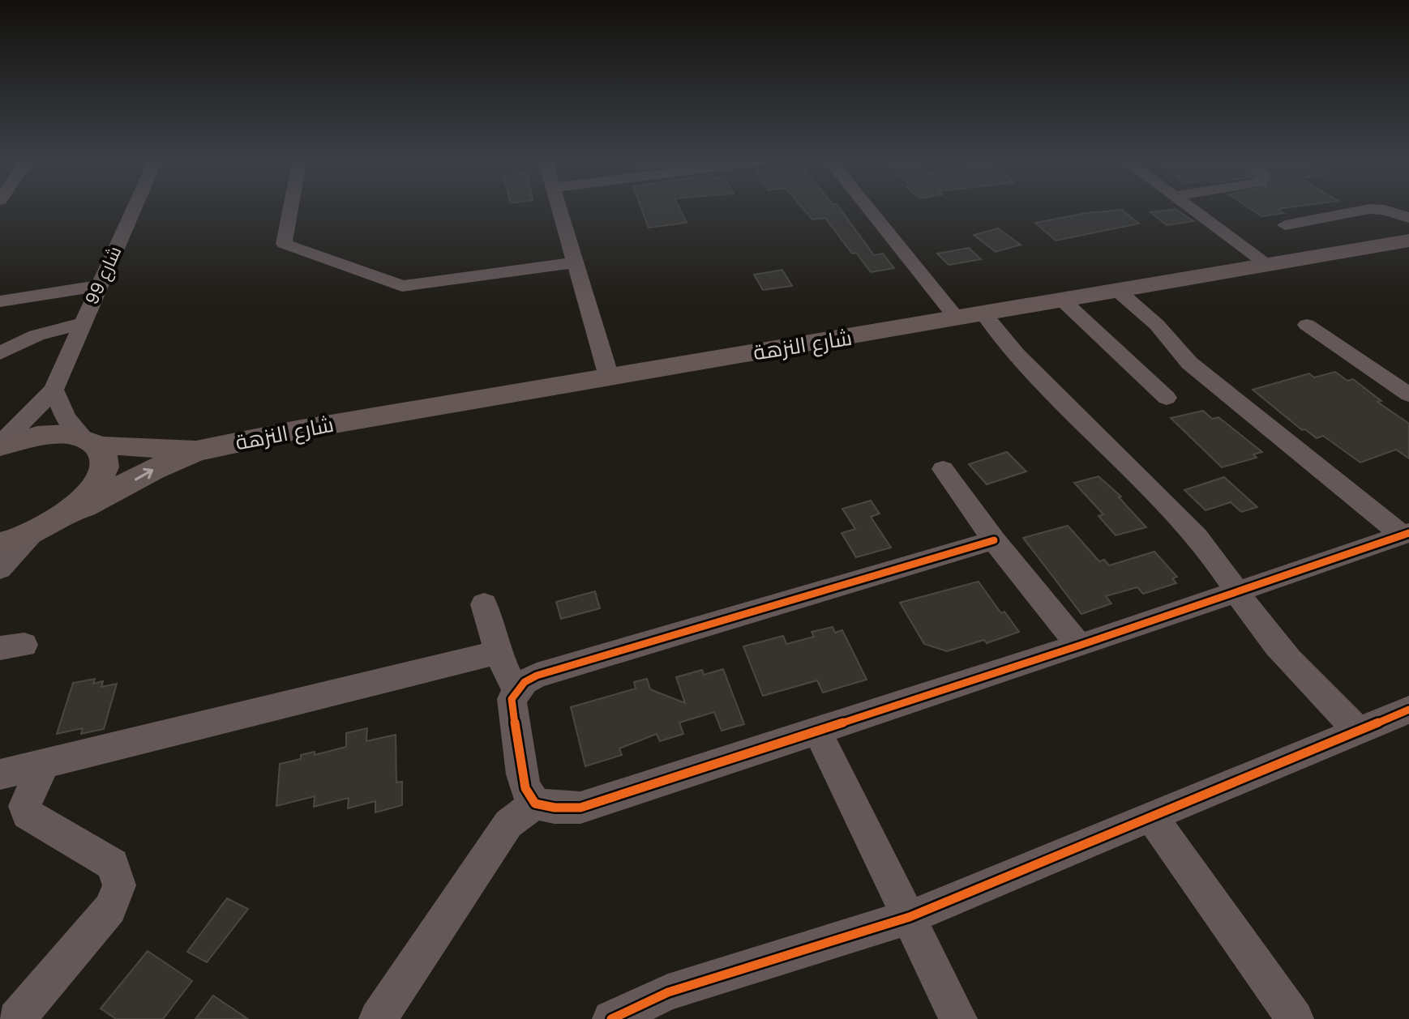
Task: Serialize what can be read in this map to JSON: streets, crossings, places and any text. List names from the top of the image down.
{
  "streets": {
    "main road": ["شارع النزهة"],
    "street": ["شارع 99"]
  },
  "crossings": [
    ["شارع 99", "شارع النزهة"]
  ]
}
